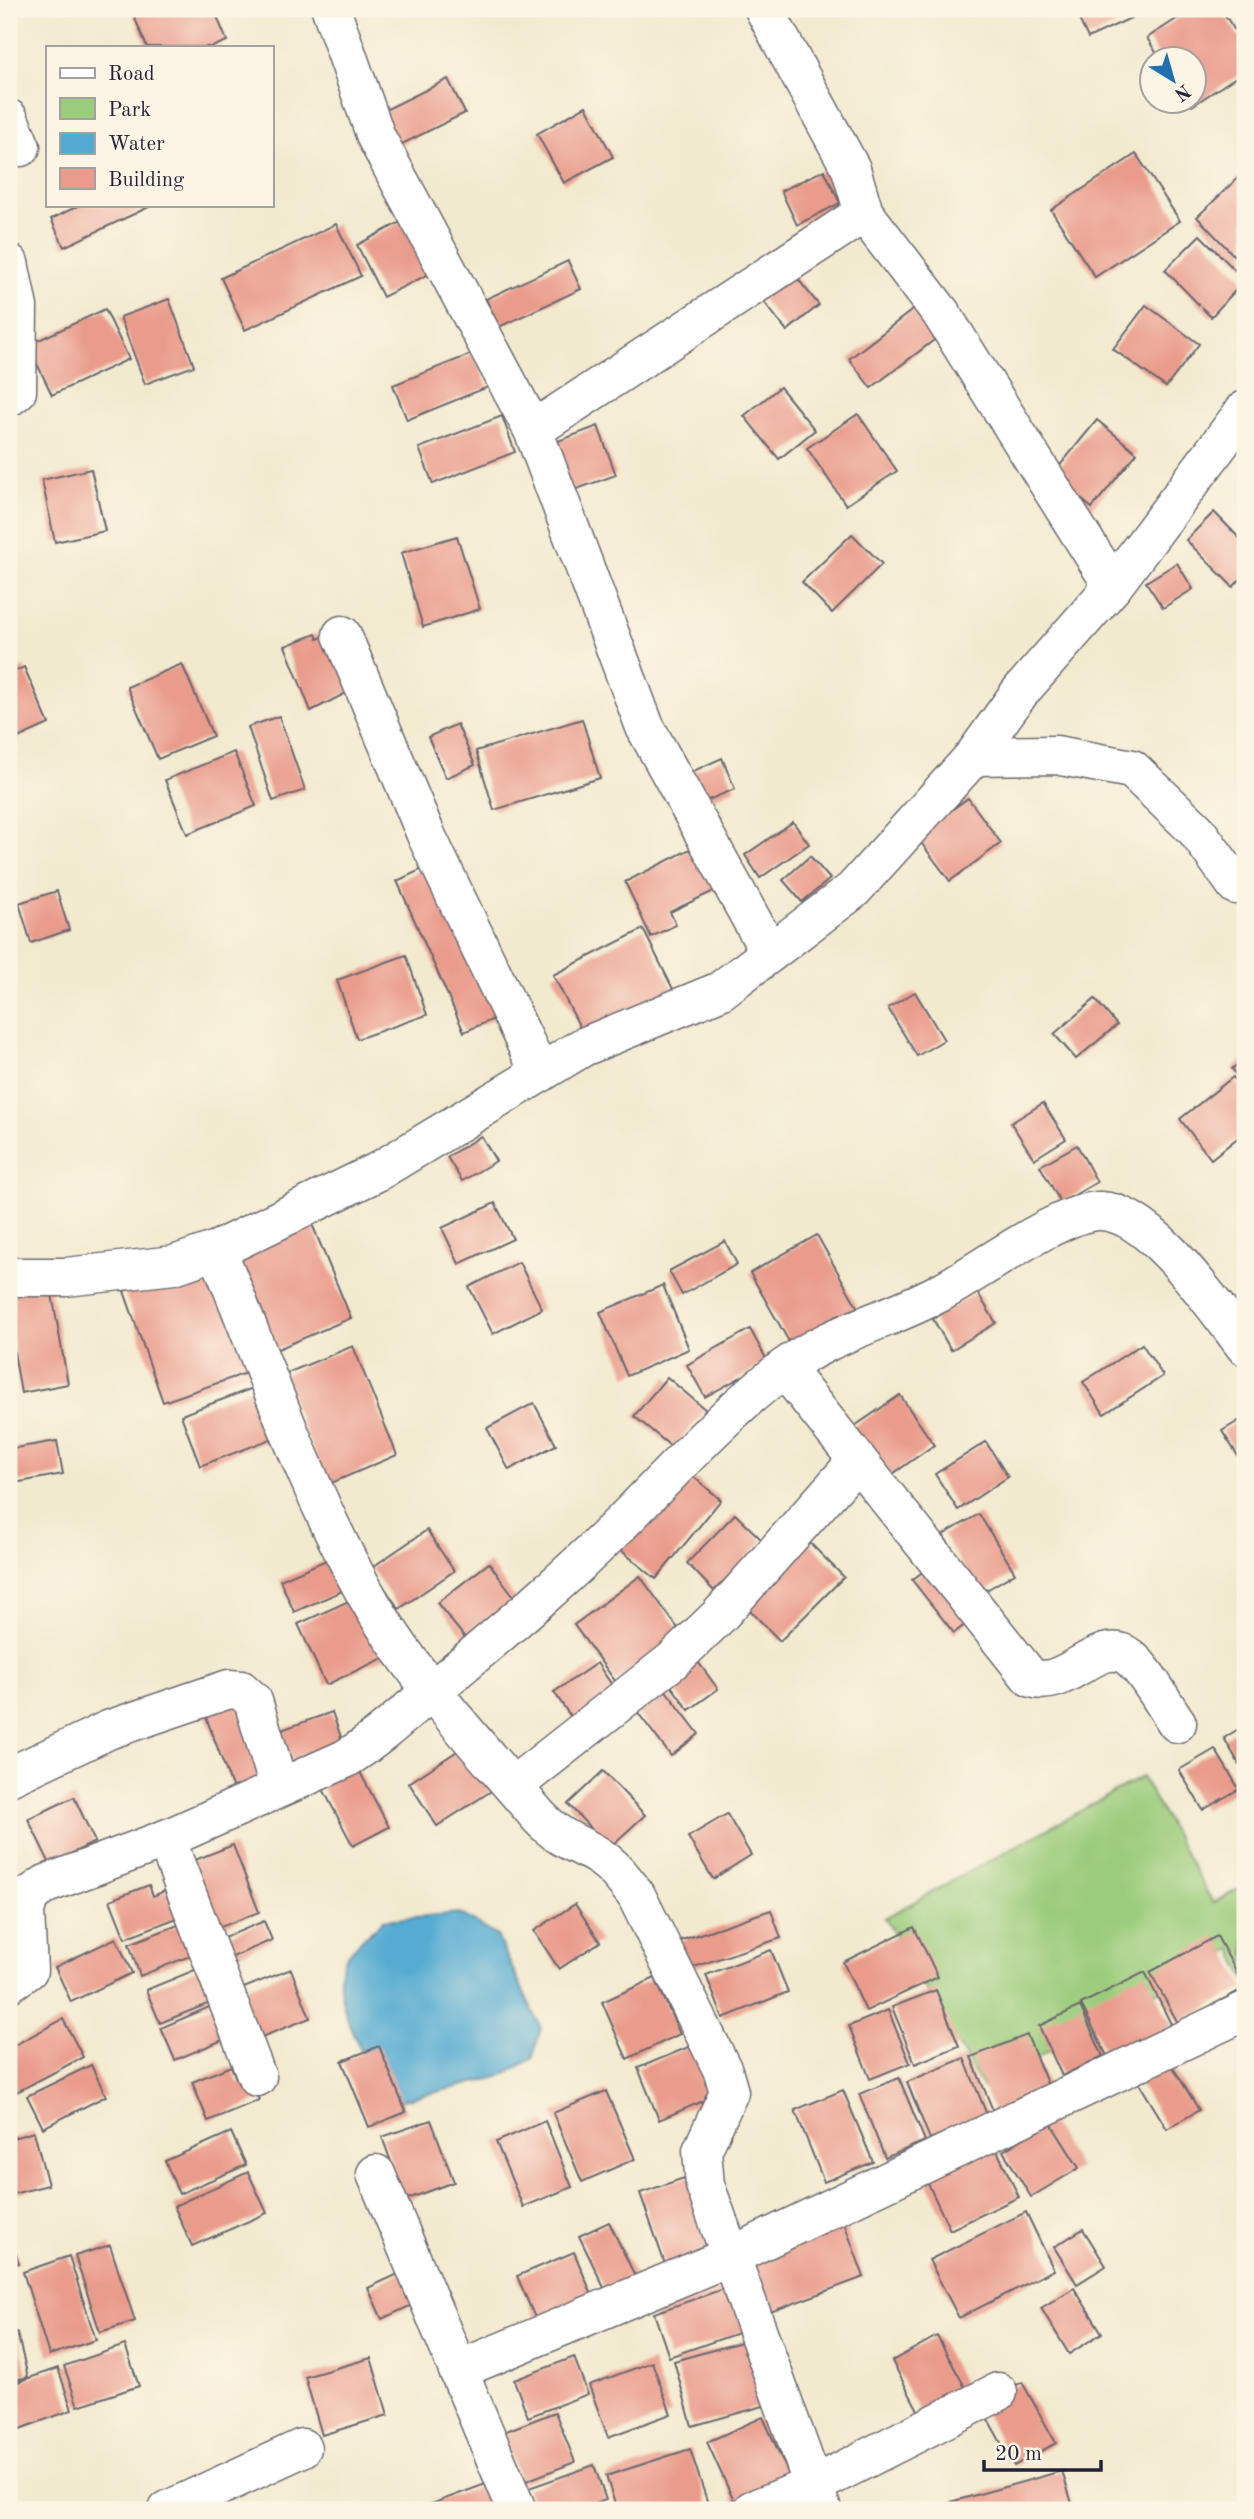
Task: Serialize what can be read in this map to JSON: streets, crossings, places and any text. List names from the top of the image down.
{
  "legend": [
    "Road",
    "Park",
    "Water",
    "Building"
  ],
  "scale_bar": "20 m",
  "north": "bottom right"
}
